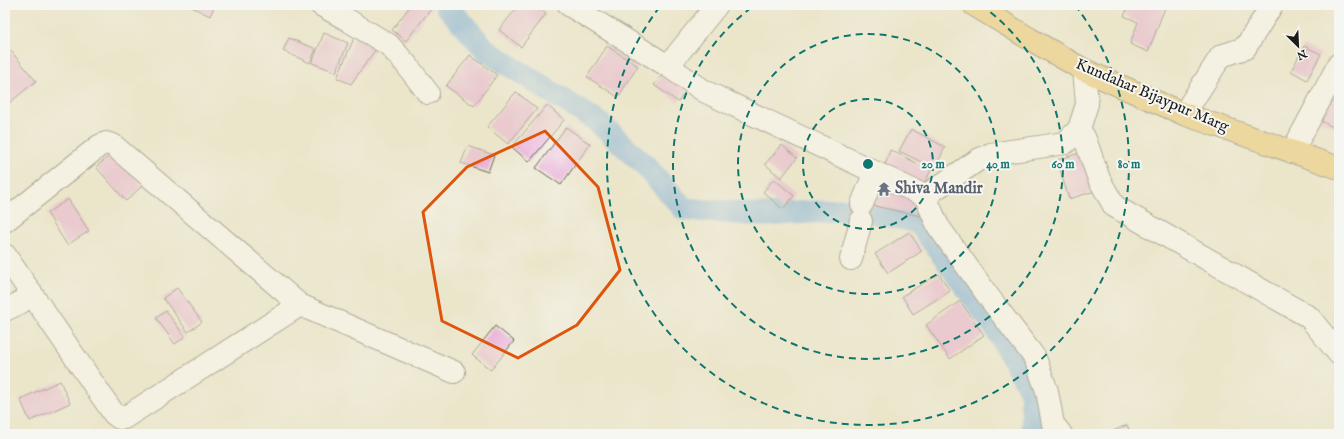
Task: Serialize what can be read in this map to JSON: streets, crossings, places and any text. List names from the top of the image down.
{
  "streets": {
    "main road": ["Kundahar Bijaypur Marg"]
  },
  "places": {
    "temple": ["Shiva Mandir"]
  },
  "north": "bottom right",
  "rings": [
    "20 m",
    "40 m",
    "60 m",
    "80 m"
  ]
}
